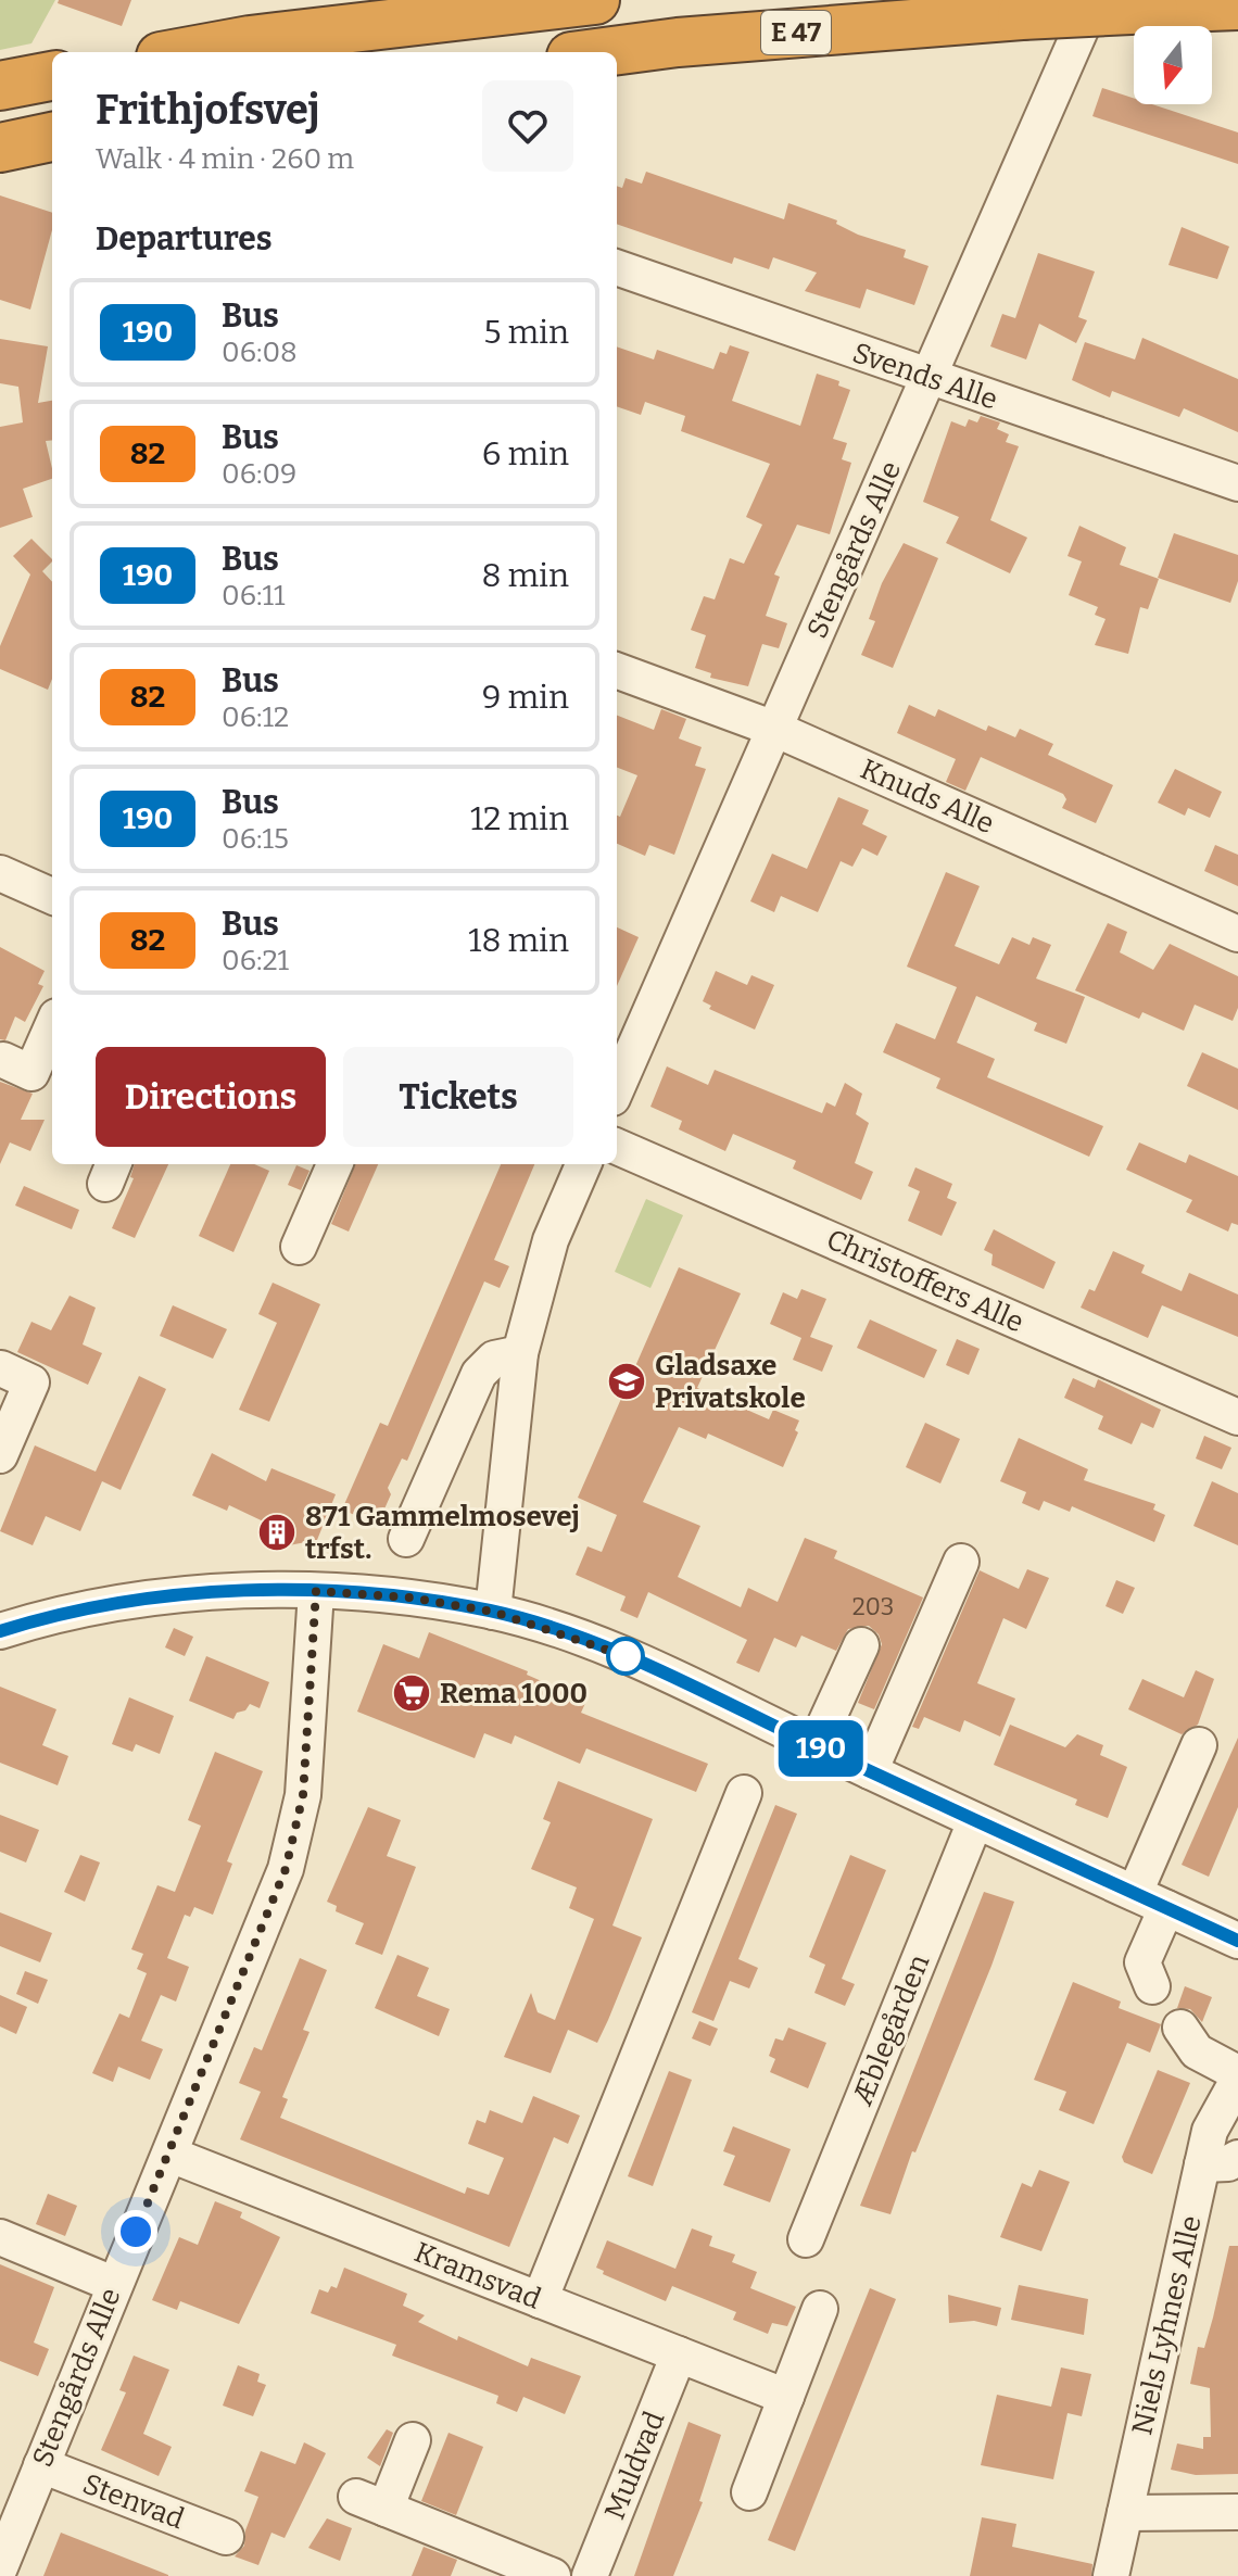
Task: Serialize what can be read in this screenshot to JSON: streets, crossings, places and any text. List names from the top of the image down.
{
  "streets": {
    "highway": ["E 47"],
    "street": [
      "Svends Alle",
      "Stengårds Alle",
      "Knuds Alle",
      "Christoffers Alle",
      "Æblegården",
      "Kramsvad",
      "Niels Lyhnes Alle",
      "Muldvad",
      "Stenvad"
    ]
  },
  "crossings": [
    ["Svends Alle", "Stengårds Alle"],
    ["Stengårds Alle", "Knuds Alle"],
    ["Stengårds Alle", "Kramsvad"],
    ["Stengårds Alle", "Stenvad"],
    ["Kramsvad", "Muldvad"]
  ],
  "places": {
    "school or university": ["Gladsaxe Privatskole"],
    "building": ["871 Gammelmosevej trfst."],
    "supermarket": ["Rema 1000"]
  },
  "lines": ["bus line 190"],
  "house_numbers": ["203"],
  "north": "bottom",
  "page": {
    "on_map": "190",
    "heading": [
      ["Frithjofsvej", "Walk · 4 min · 260 m"],
      "Departures"
    ],
    "list": [
      {
        "mark": "190",
        "name": "Bus",
        "note": "06:08",
        "value": "5 min"
      },
      {
        "mark": "82",
        "name": "Bus",
        "note": "06:09",
        "value": "6 min"
      },
      {
        "mark": "190",
        "name": "Bus",
        "note": "06:11",
        "value": "8 min"
      },
      {
        "mark": "82",
        "name": "Bus",
        "note": "06:12",
        "value": "9 min"
      },
      {
        "mark": "190",
        "name": "Bus",
        "note": "06:15",
        "value": "12 min"
      },
      {
        "mark": "82",
        "name": "Bus",
        "note": "06:21",
        "value": "18 min"
      }
    ],
    "buttons": ["Directions", "Tickets"]
  }
}
